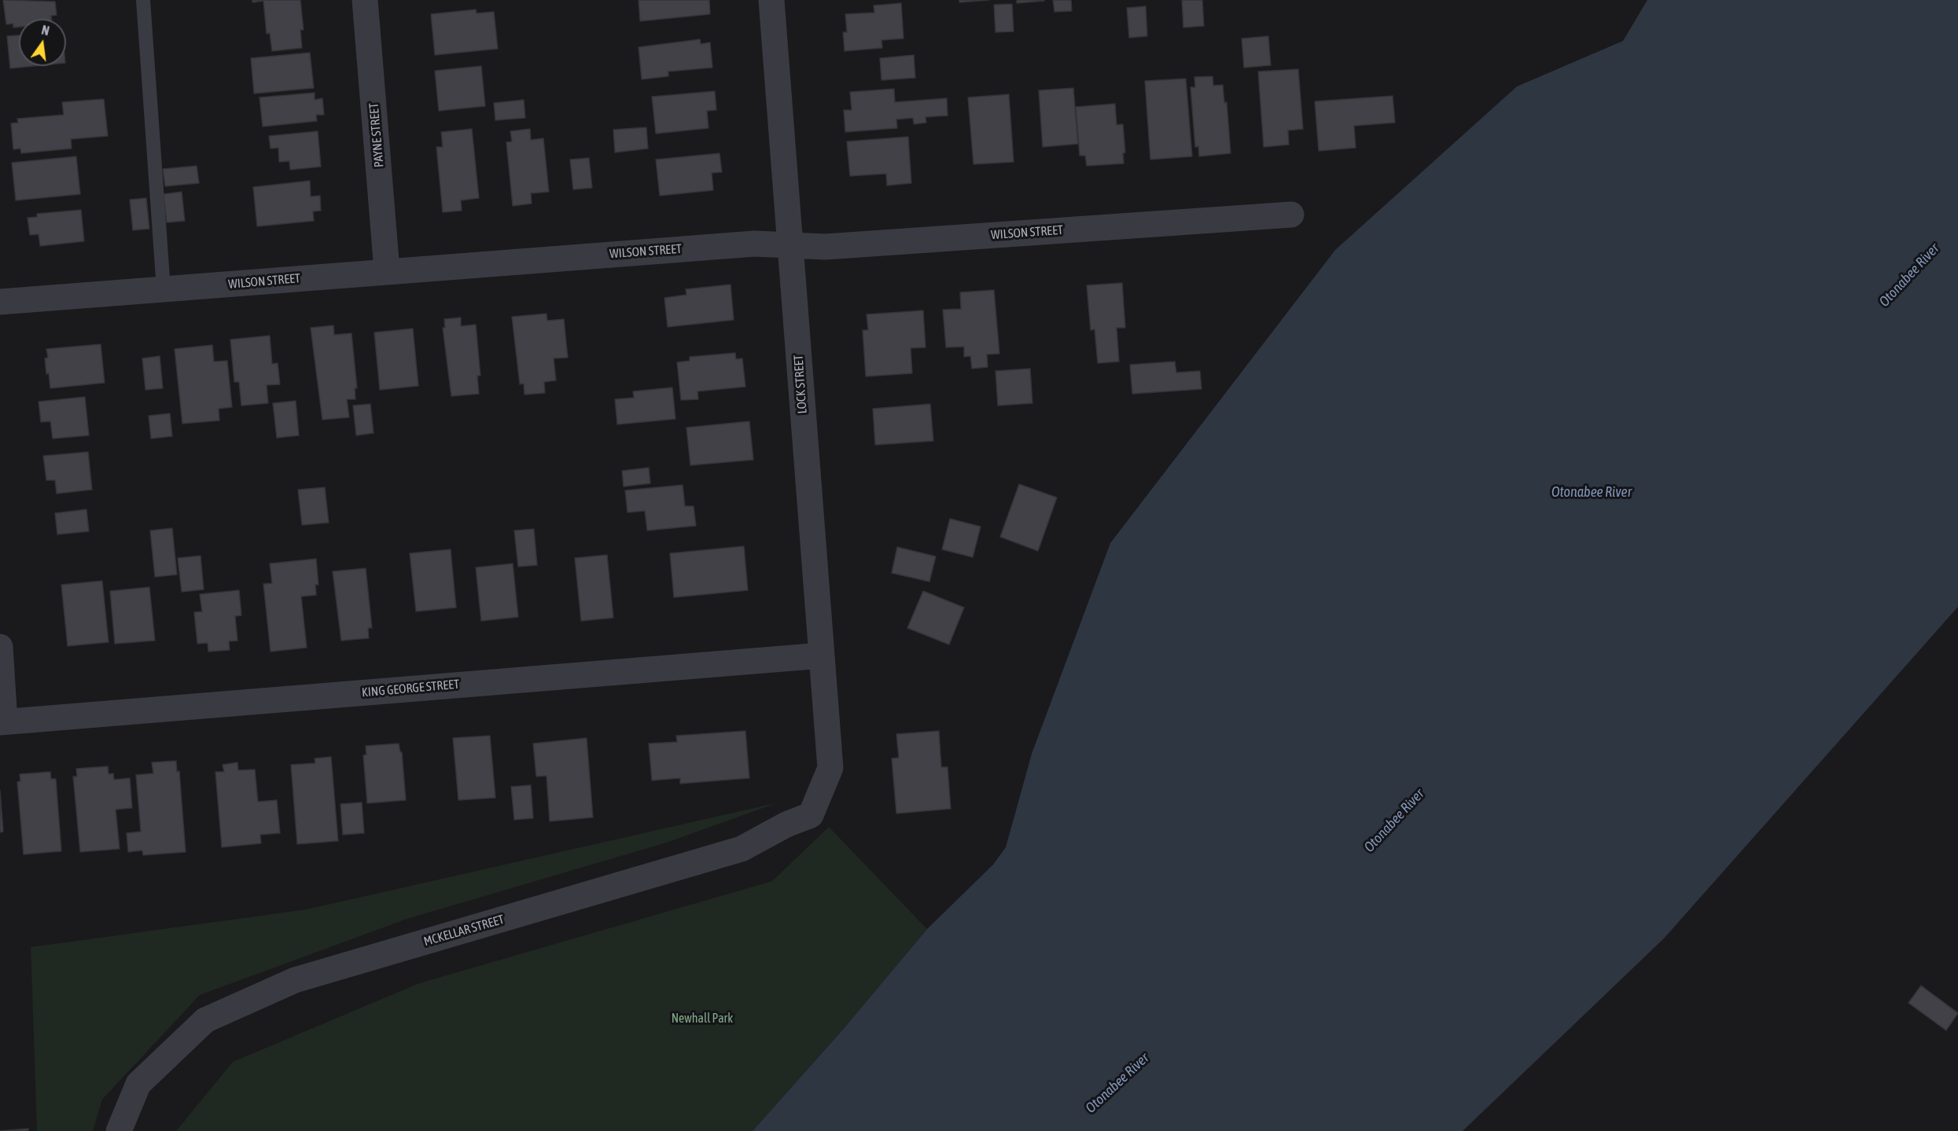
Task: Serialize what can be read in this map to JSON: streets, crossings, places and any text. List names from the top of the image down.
{
  "streets": {
    "street": [
      "PAYNE STREET",
      "WILSON STREET",
      "LOCK STREET",
      "KING GEORGE STREET",
      "MCKELLAR STREET"
    ]
  },
  "crossings": [
    ["PAYNE STREET", "WILSON STREET"],
    ["WILSON STREET", "LOCK STREET"],
    ["LOCK STREET", "KING GEORGE STREET"],
    ["LOCK STREET", "MCKELLAR STREET"]
  ],
  "water": ["Otonabee River"],
  "parks": ["Newhall Park"],
  "north": "top"
}
